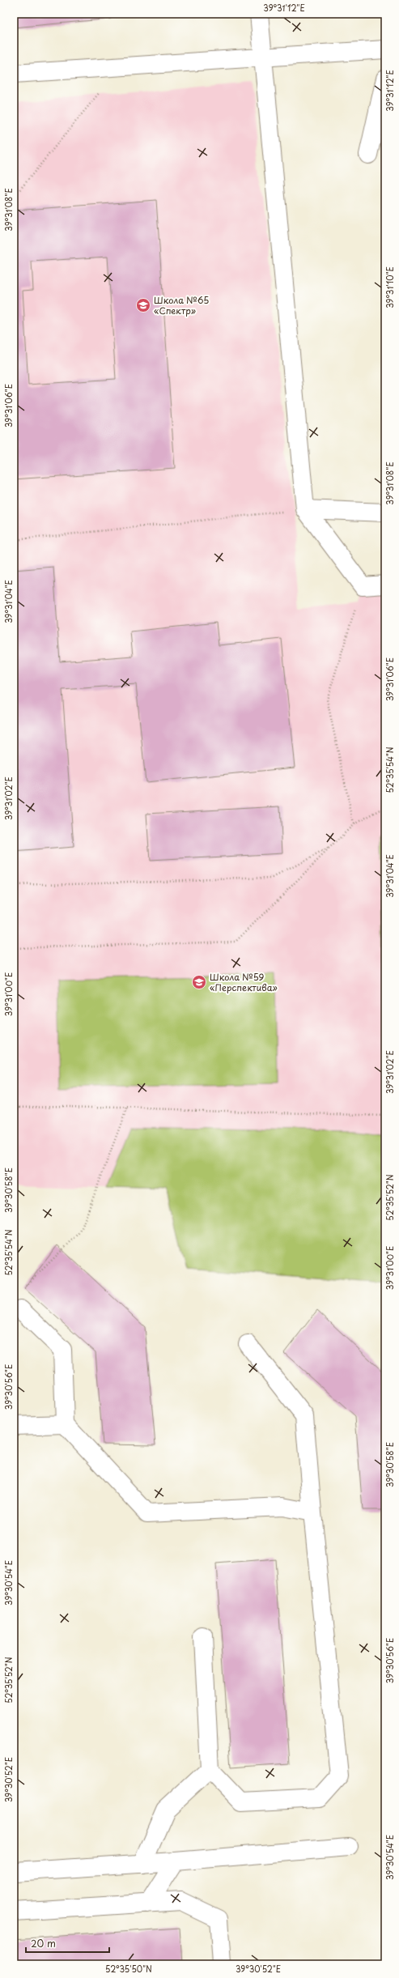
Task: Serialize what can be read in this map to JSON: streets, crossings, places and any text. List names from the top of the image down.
{
  "places": {
    "school or university": ["Школа №65 «Спектр»", "Школа №59 «Перспектива»"]
  },
  "scale_bar": "20 m",
  "coordinates": [
    "39°31'12\"E",
    "39°31'08\"E",
    "39°31'10\"E",
    "39°31'06\"E",
    "39°31'04\"E",
    "52°35'54\"N",
    "39°31'02\"E",
    "39°31'00\"E",
    "39°30'58\"E",
    "52°35'52\"N",
    "39°30'56\"E",
    "39°30'54\"E",
    "39°30'52\"E",
    "52°35'50\"N"
  ]
}
